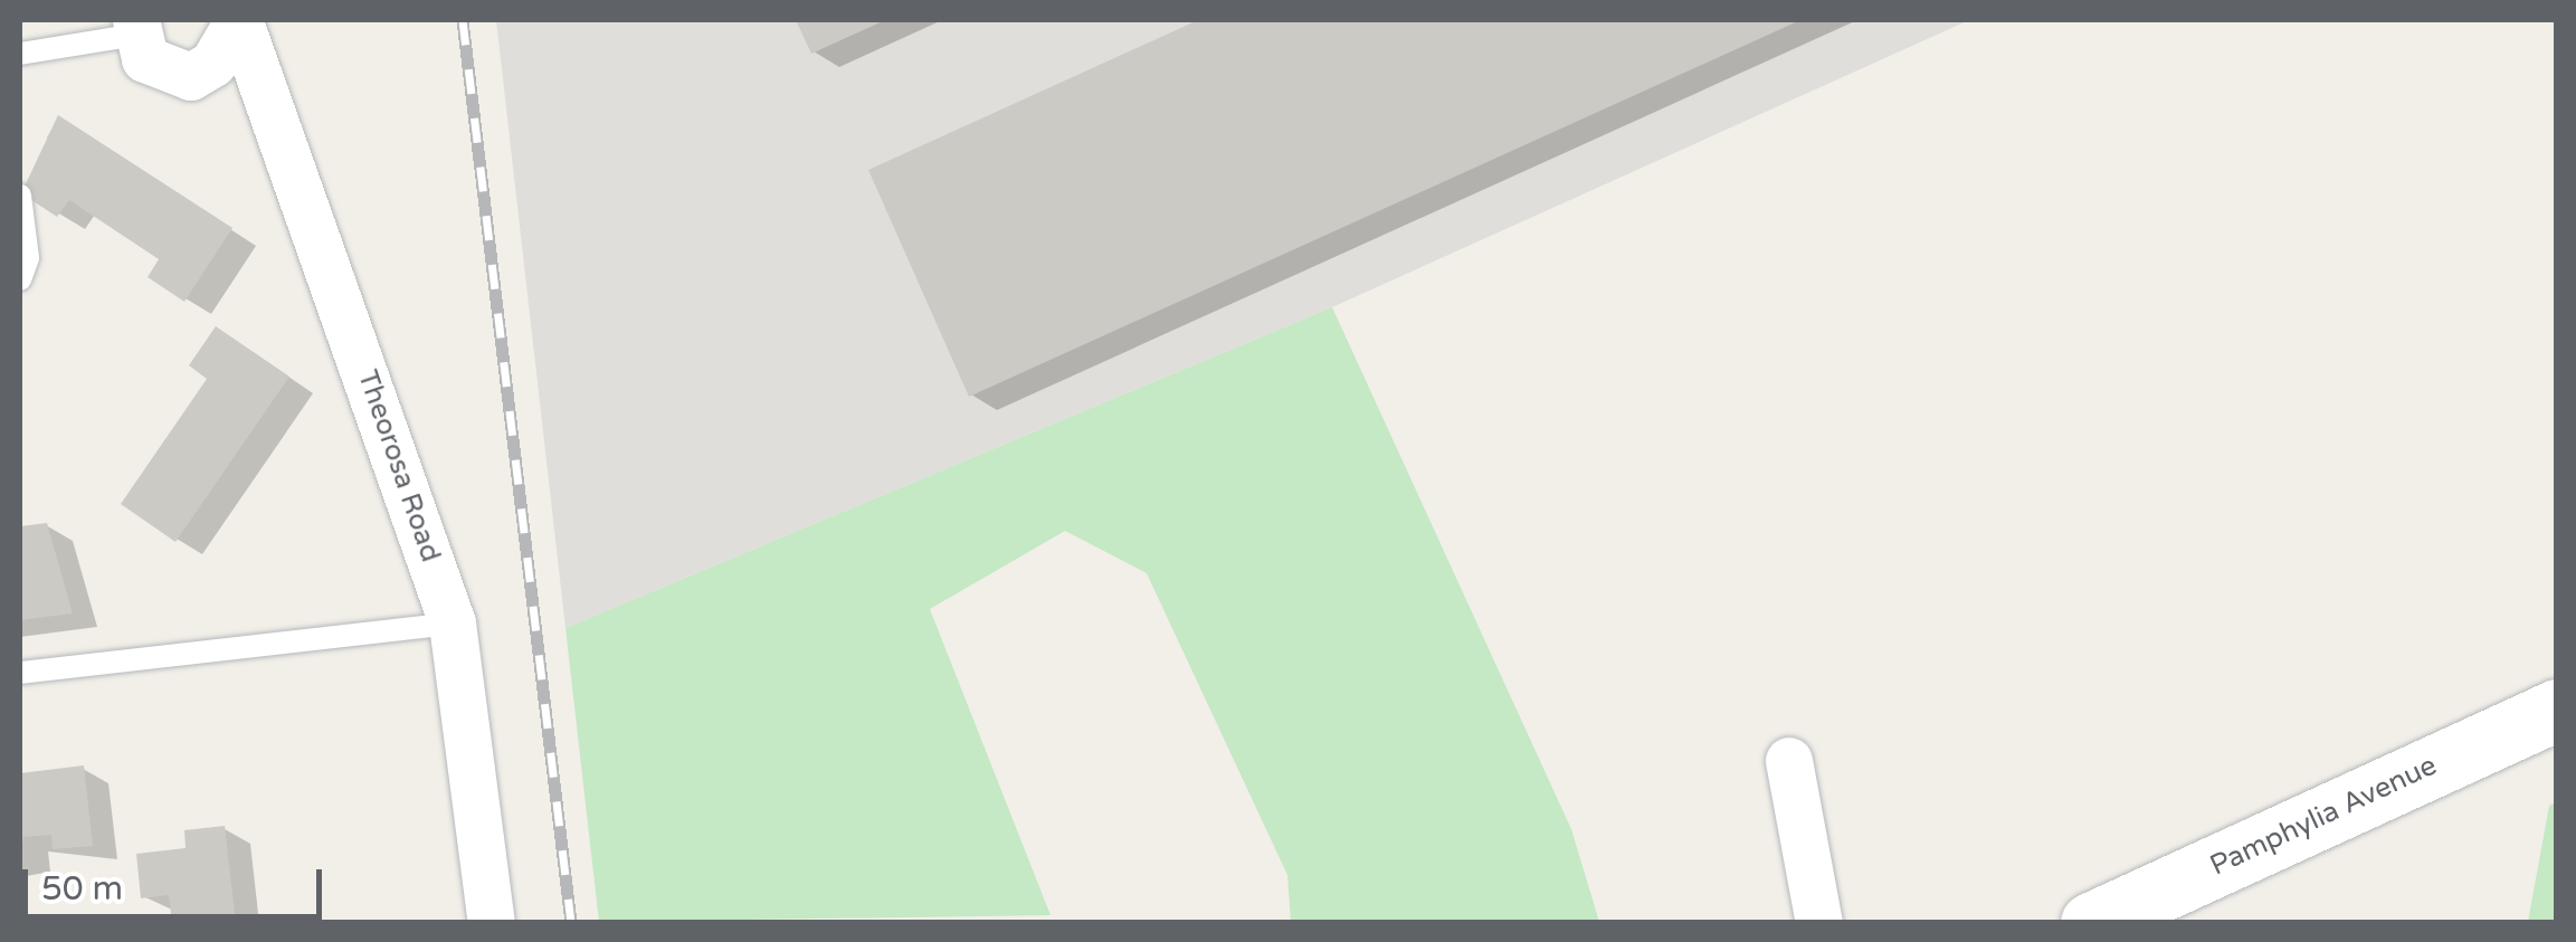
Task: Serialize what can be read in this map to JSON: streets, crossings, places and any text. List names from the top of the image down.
{
  "streets": {
    "street": ["Theorosa Road", "Pamphylia Avenue"]
  },
  "scale_bar": "50 m"
}
